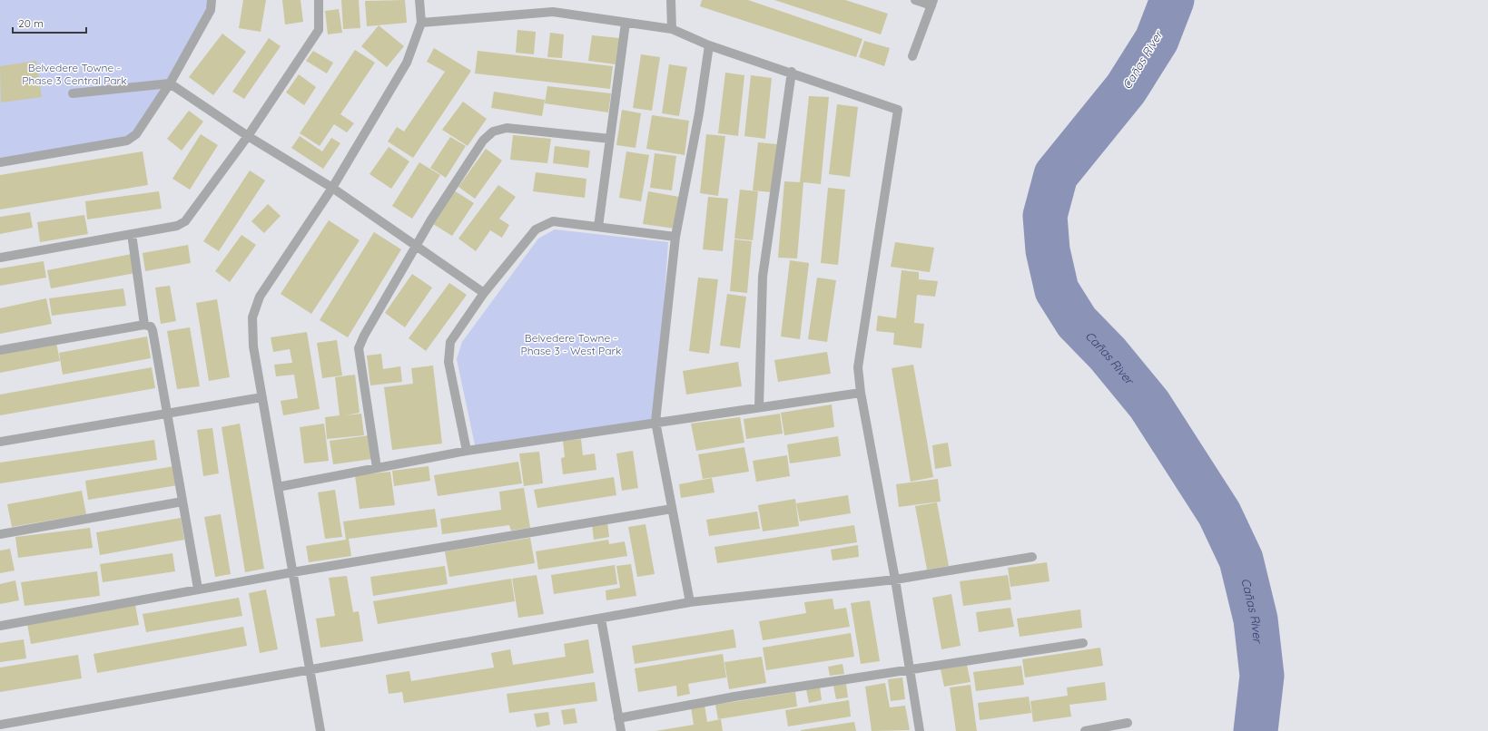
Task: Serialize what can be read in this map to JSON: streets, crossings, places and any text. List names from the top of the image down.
{
  "water": ["Cañas River"],
  "parks": ["Belvedere Towne - Phase 3 Central Park", "Belvedere Towne - Phase 3 - West Park"],
  "scale_bar": "20 m"
}
